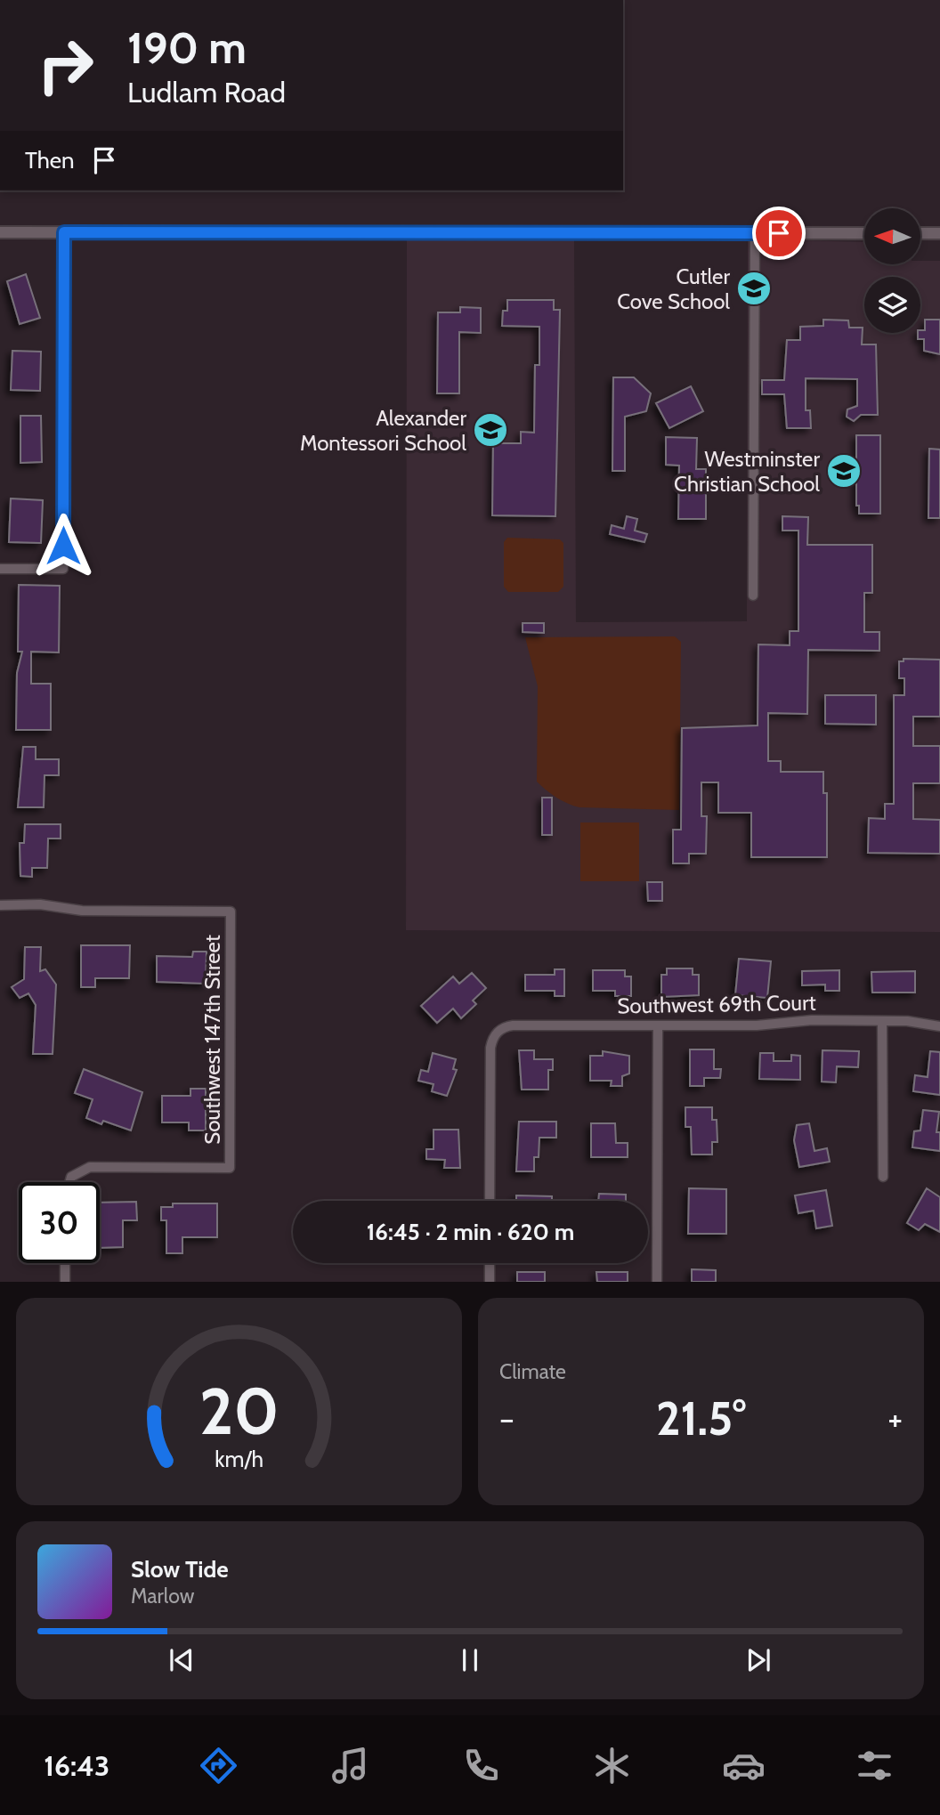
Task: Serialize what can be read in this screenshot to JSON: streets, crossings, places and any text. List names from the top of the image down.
{
  "streets": {
    "street": ["Southwest 69th Court", "Southwest 147th Street"]
  },
  "places": {
    "school or university": ["Cutler Cove School", "Alexander Montessori School", "Westminster Christian School"]
  },
  "north": "left",
  "page": {
    "turn": ["190 m", "Ludlam Road"],
    "then": "Then",
    "limit": "30",
    "trip": "16:45 · 2 min · 620 m",
    "tile": "Climate",
    "heat": ["−", "21.5°", "+"],
    "song": ["Slow Tide", "Marlow"],
    "tabs": "16:43",
    "gauge": ["20", "km/h"]
  }
}
